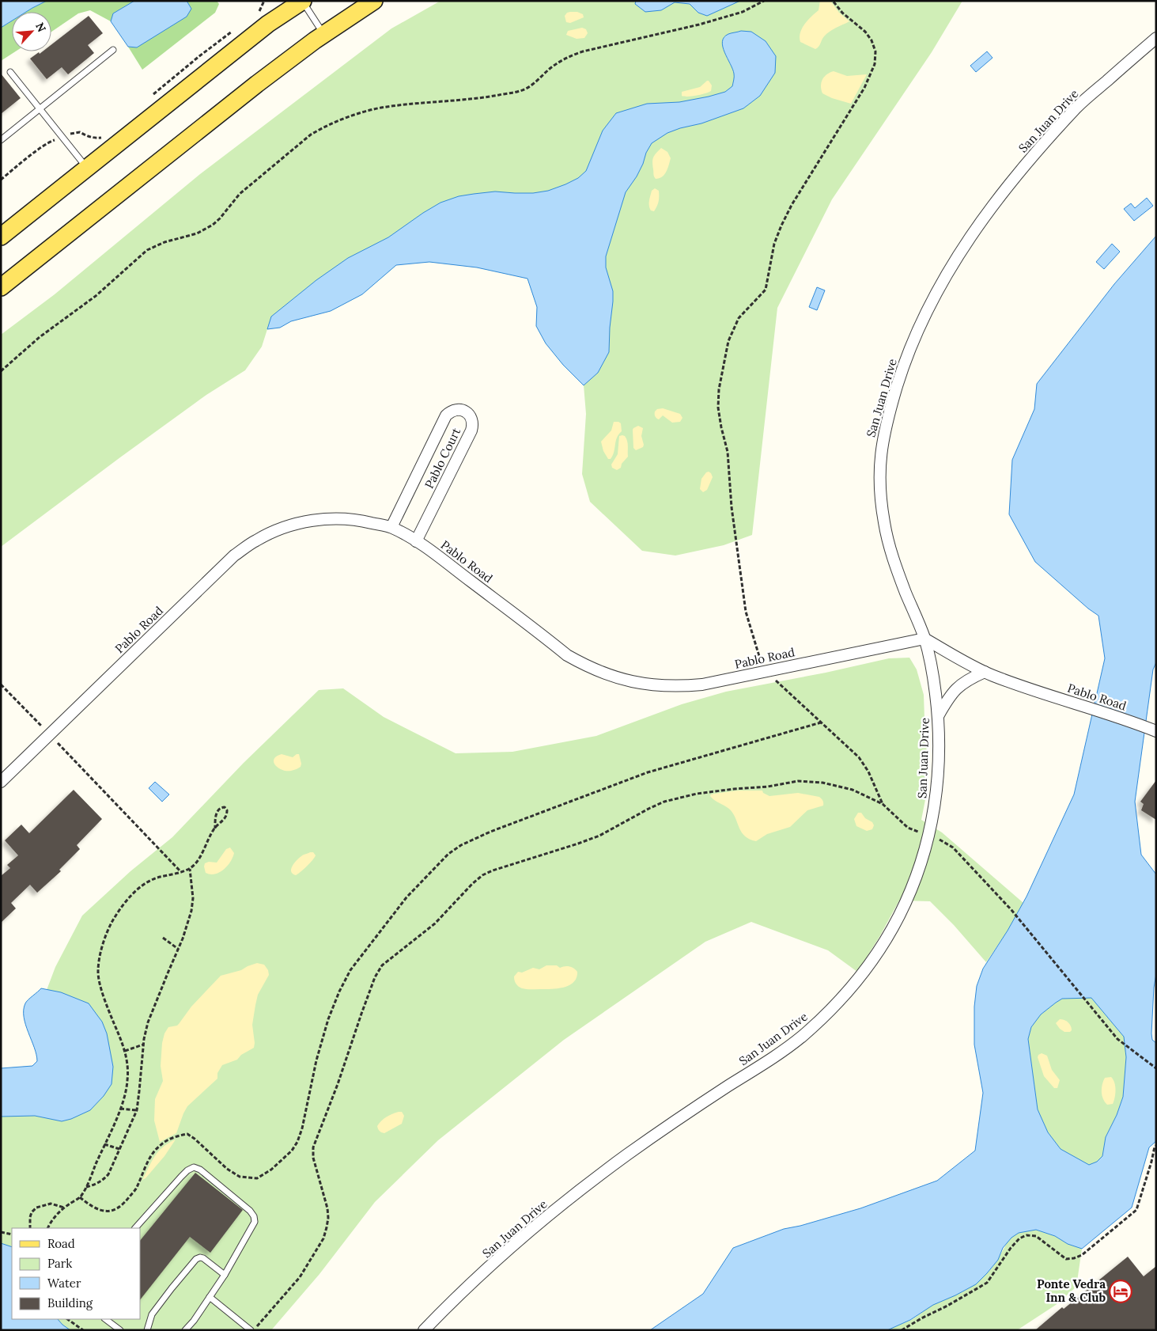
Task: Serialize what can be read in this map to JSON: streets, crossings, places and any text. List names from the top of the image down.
{
  "streets": {
    "street": ["San Juan Drive", "Pablo Court", "Pablo Road"]
  },
  "crossings": [
    ["San Juan Drive", "Pablo Road"],
    ["Pablo Court", "Pablo Road"]
  ],
  "places": {
    "hotel": ["Ponte Vedra Inn & Club"]
  },
  "legend": [
    "Road",
    "Park",
    "Water",
    "Building"
  ],
  "north": "top right"
}
